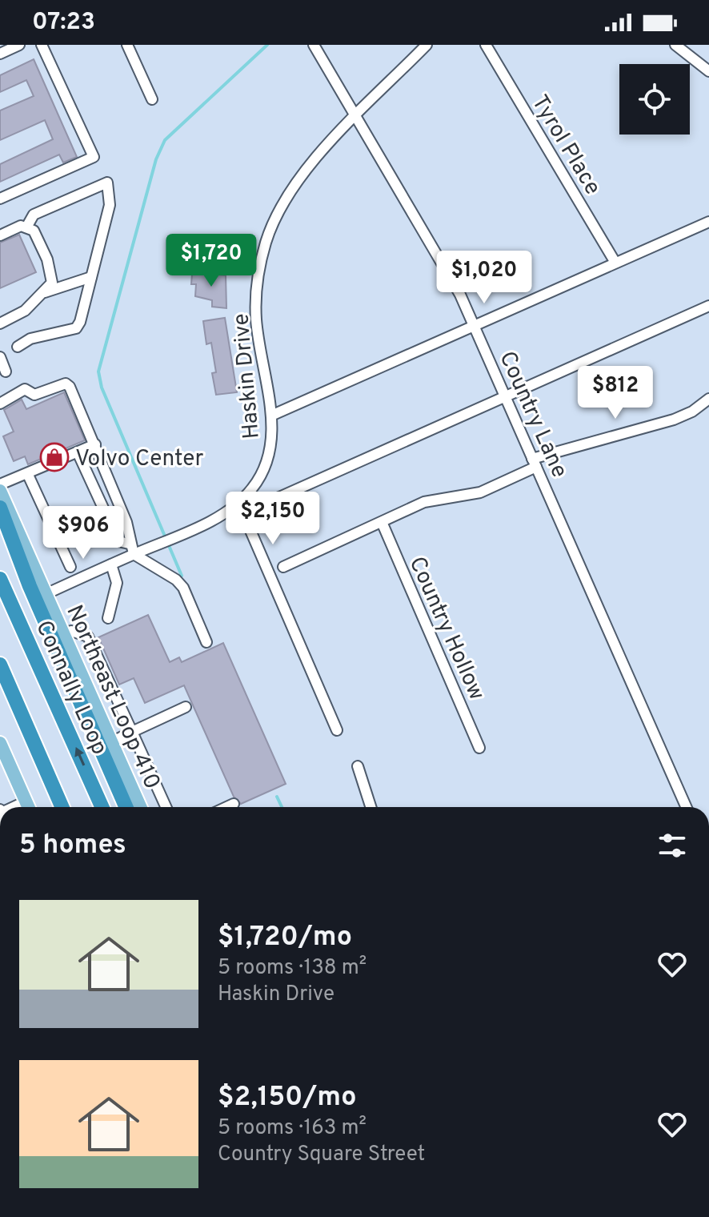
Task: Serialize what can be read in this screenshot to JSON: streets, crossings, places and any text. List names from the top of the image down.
{
  "streets": {
    "highway": ["Connally Loop"],
    "main road": ["Northeast Loop 410"],
    "street": [
      "Tyrol Place",
      "Haskin Drive",
      "Country Lane",
      "Country Hollow"
    ]
  },
  "crossings": [
    ["Haskin Drive", "Country Lane"],
    ["Haskin Drive", "Northeast Loop 410"]
  ],
  "places": {
    "shop": ["Volvo Center"]
  },
  "page": {
    "status": "07:23",
    "price": [
      "$1,720",
      "$1,020",
      "$812",
      "$2,150",
      "$906"
    ],
    "heading": "5 homes",
    "list": [
      {
        "name": "$1,720/mo",
        "note": "5 rooms · 138 m² · Haskin Drive"
      },
      {
        "name": "$2,150/mo",
        "note": "5 rooms · 163 m² · Country Square Street"
      }
    ]
  }
}
